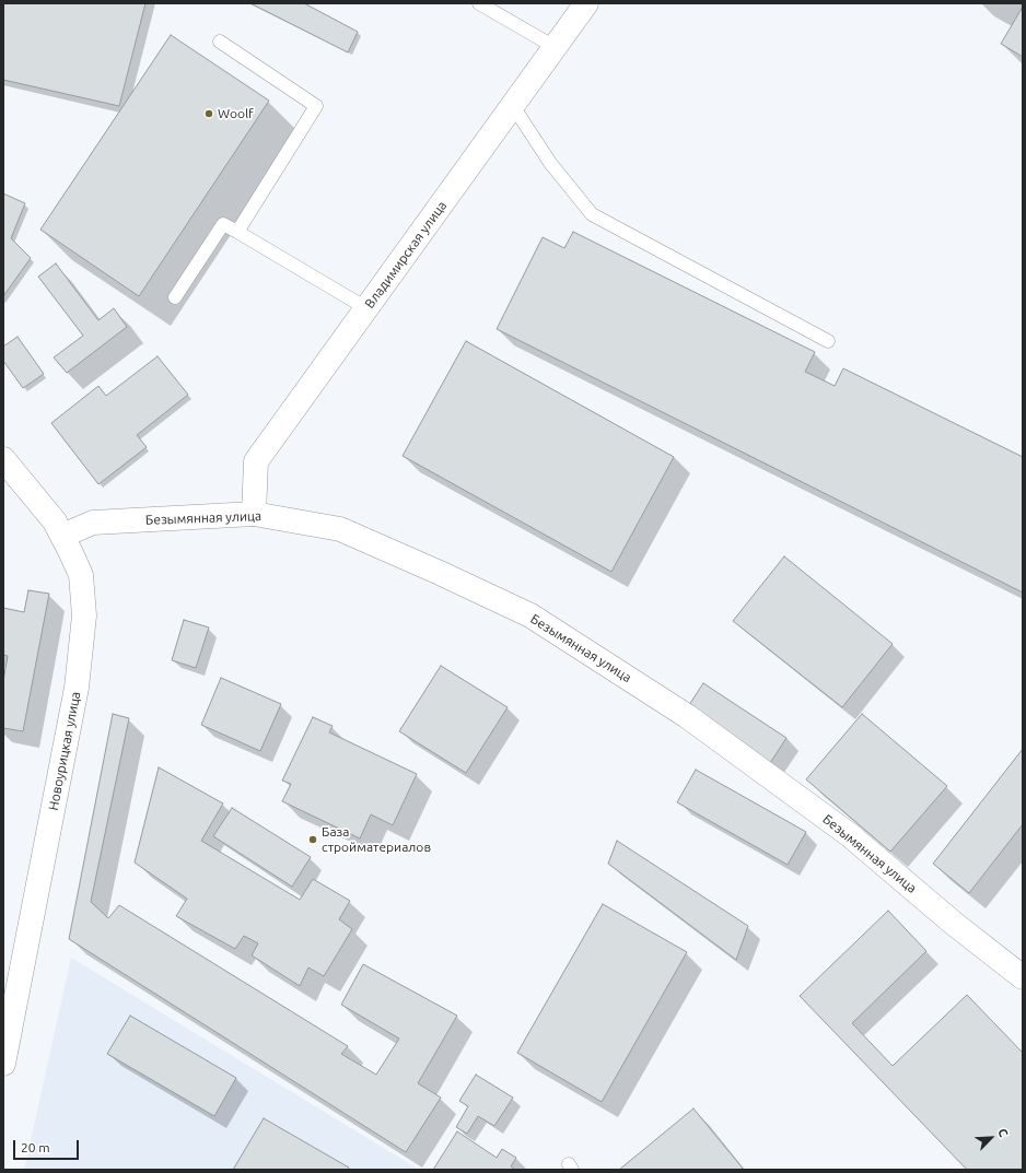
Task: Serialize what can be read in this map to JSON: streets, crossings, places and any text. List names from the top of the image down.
{
  "streets": {
    "main road": ["Владимирская улица", "Безымянная улица", "Новоурицкая улица"]
  },
  "crossings": [
    ["Владимирская улица", "Безымянная улица"],
    ["Безымянная улица", "Новоурицкая улица"]
  ],
  "places": ["Woolf", "База стройматериалов"],
  "scale_bar": "20 m",
  "north": "top right"
}
